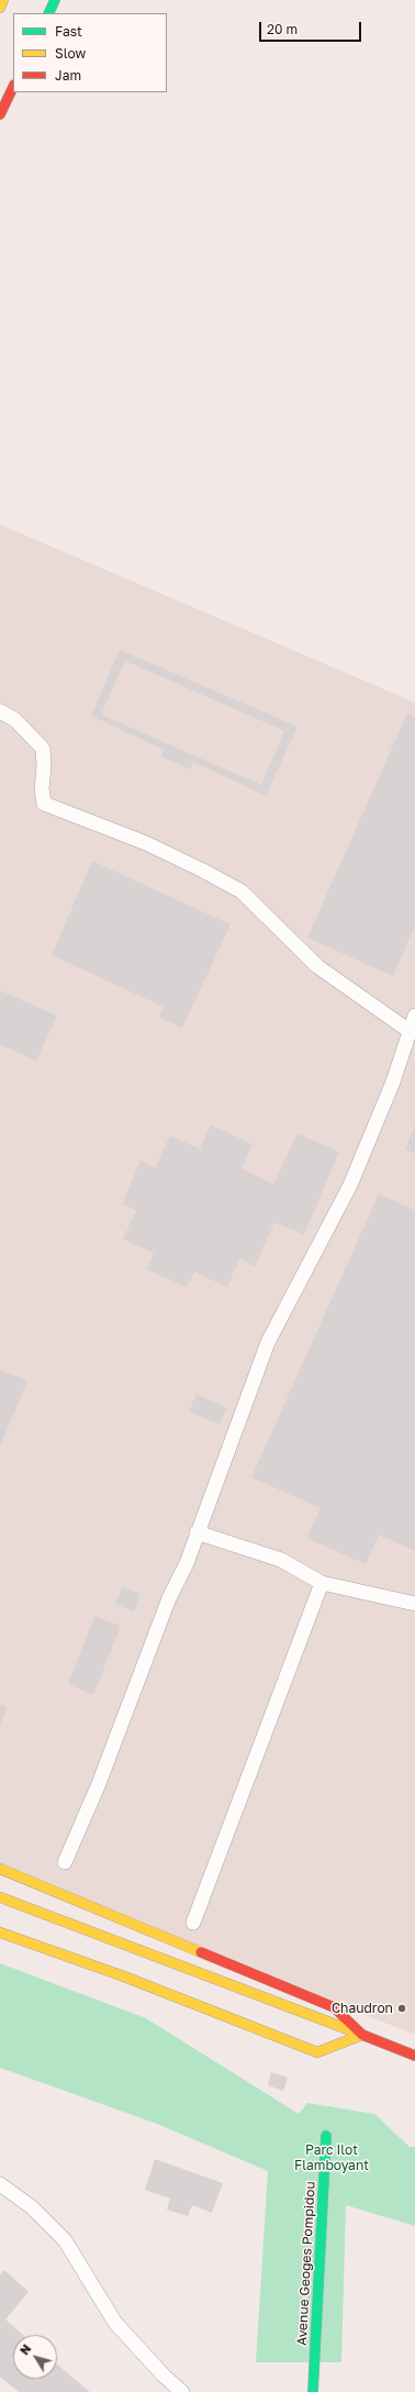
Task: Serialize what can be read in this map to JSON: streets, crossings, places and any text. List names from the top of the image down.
{
  "streets": {
    "main road": ["Avenue Geoges Pompidou"]
  },
  "parks": ["Parc Ilot Flamboyant"],
  "places": ["Chaudron"],
  "legend": ["Fast", "Slow", "Jam"],
  "scale_bar": "20 m",
  "north": "top left"
}
